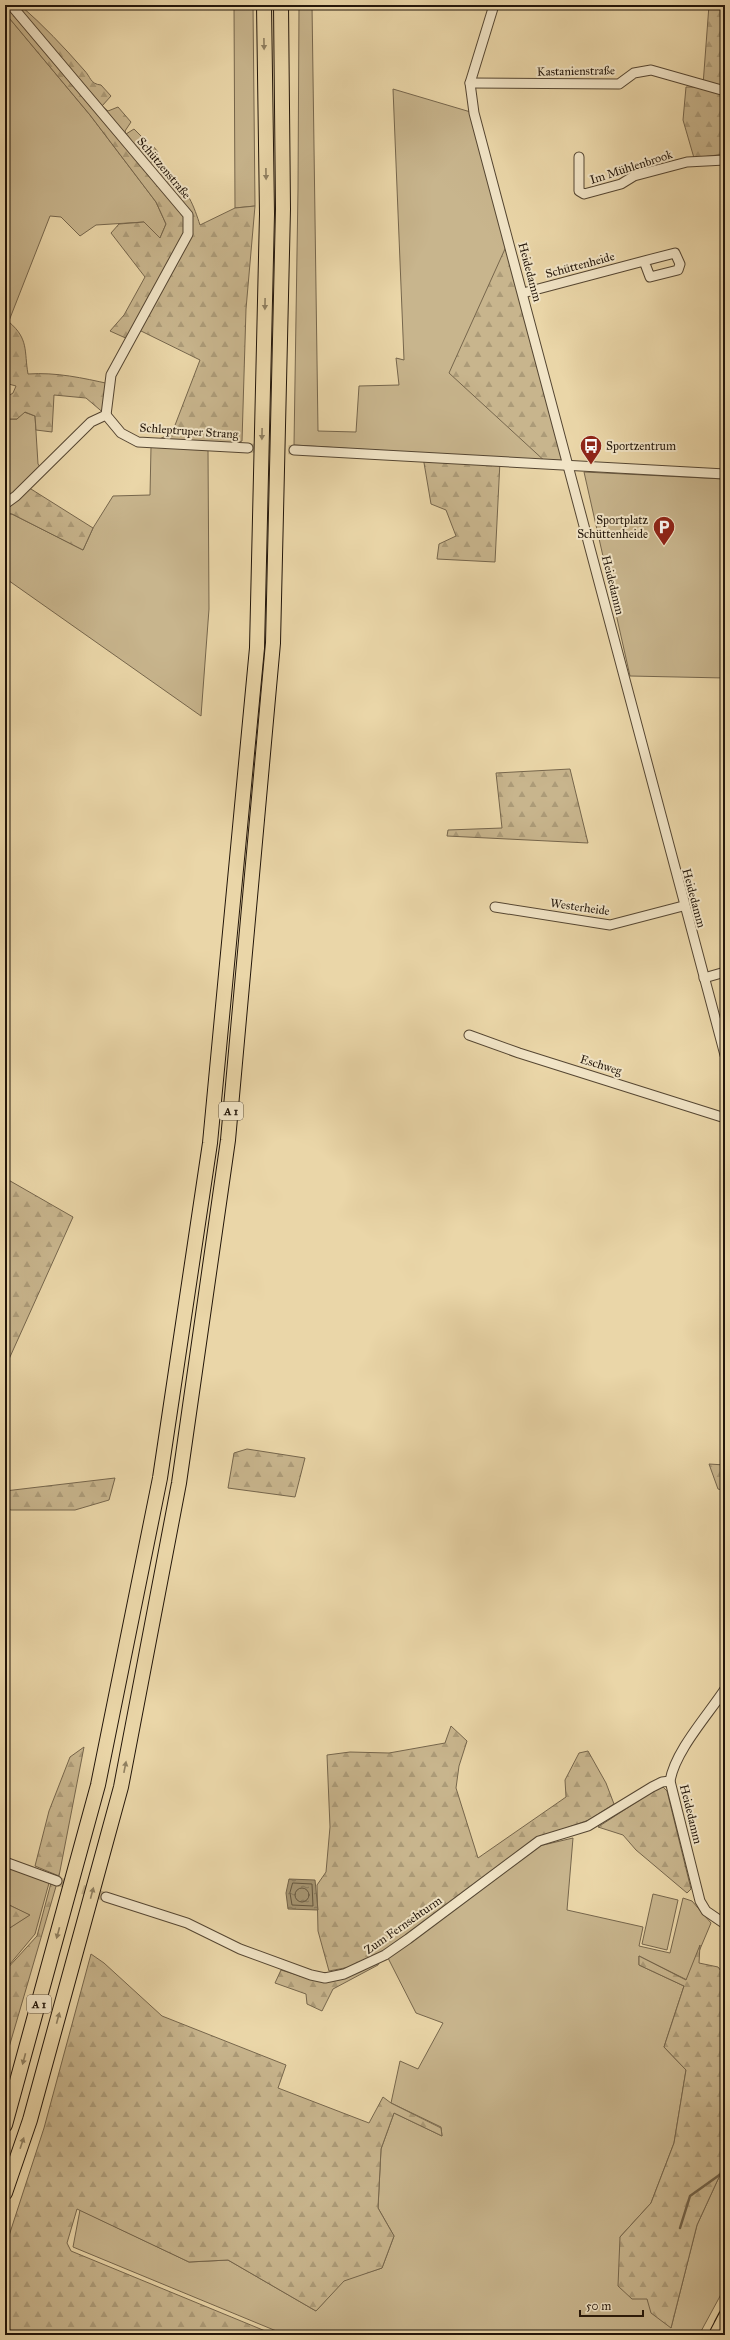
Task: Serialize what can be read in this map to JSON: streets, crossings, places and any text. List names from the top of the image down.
{
  "streets": {
    "highway": ["A 1"],
    "street": [
      "Kastanienstraße",
      "Im Mühlenbrook",
      "Schützenstraße",
      "Schüttenheide",
      "Heidedamm",
      "Schleptruper Strang",
      "Westerheide",
      "Eschweg",
      "Zum Fernsehturm"
    ]
  },
  "crossings": [
    ["Kastanienstraße", "Heidedamm"],
    ["Schützenstraße", "Schleptruper Strang"],
    ["Schüttenheide", "Heidedamm"],
    ["Heidedamm", "Westerheide"],
    ["Heidedamm", "Zum Fernsehturm"]
  ],
  "places": {
    "bus stop": ["Sportzentrum"],
    "parking": ["Sportplatz Schüttenheide"]
  },
  "scale_bar": "50 m"
}
